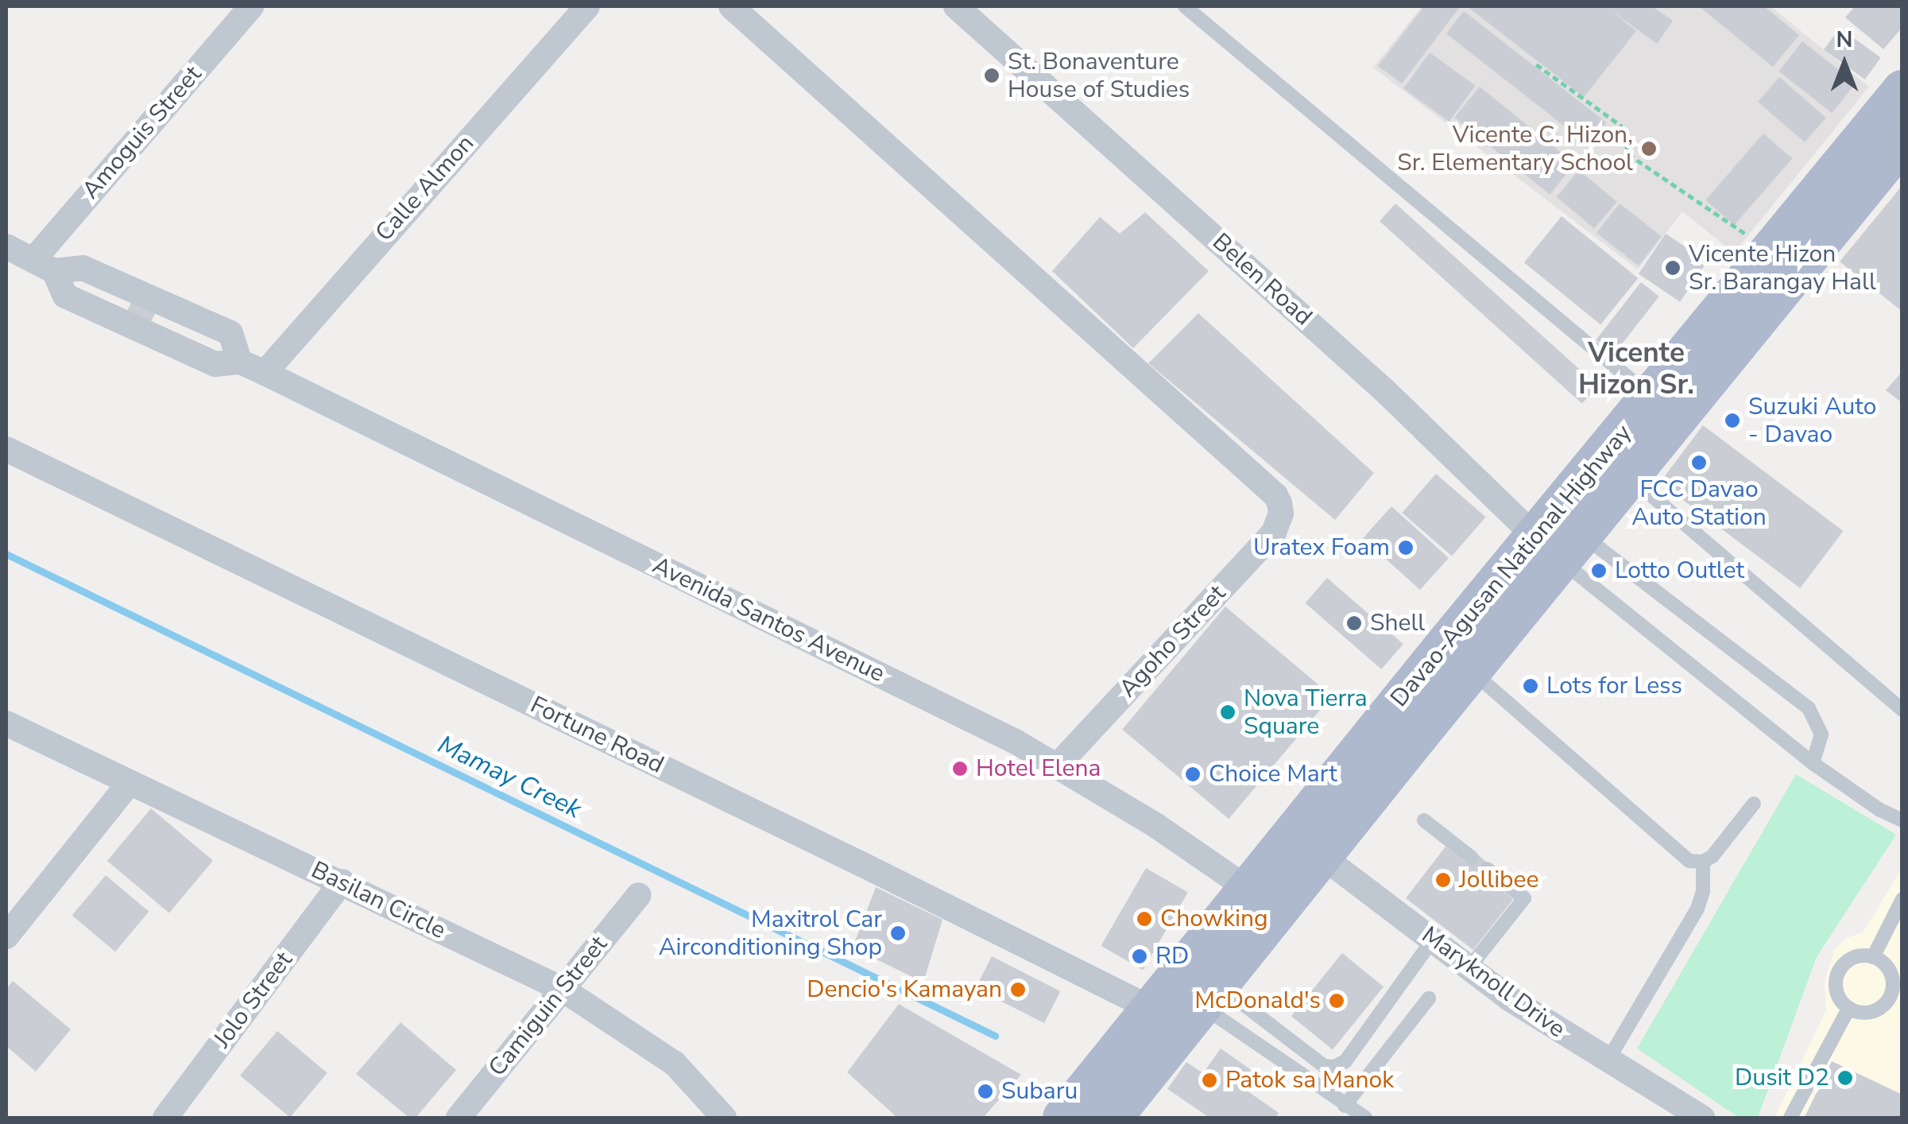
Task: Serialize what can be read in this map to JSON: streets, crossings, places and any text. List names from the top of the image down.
{
  "streets": {
    "main road": ["Davao-Agusan National Highway"],
    "street": [
      "Amoguis Street",
      "Calle Almon",
      "Belen Road",
      "Avenida Santos Avenue",
      "Agoho Street",
      "Fortune Road",
      "Basilan Circle",
      "Maryknoll Drive",
      "Jolo Street",
      "Camiguin Street"
    ]
  },
  "crossings": [
    ["Amoguis Street", "Avenida Santos Avenue"],
    ["Calle Almon", "Avenida Santos Avenue"],
    ["Belen Road", "Davao-Agusan National Highway"],
    ["Davao-Agusan National Highway", "Avenida Santos Avenue"],
    ["Davao-Agusan National Highway", "Fortune Road"],
    ["Davao-Agusan National Highway", "Maryknoll Drive"],
    ["Avenida Santos Avenue", "Agoho Street"],
    ["Basilan Circle", "Jolo Street"],
    ["Basilan Circle", "Camiguin Street"]
  ],
  "districts": ["Vicente Hizon Sr."],
  "water": ["Mamay Creek"],
  "places": [
    "St. Bonaventure House of Studies",
    "Vicente C. Hizon, Sr. Elementary School",
    "Vicente Hizon Sr. Barangay Hall",
    "Suzuki Auto - Davao",
    "FCC Davao Auto Station",
    "Uratex Foam",
    "Lotto Outlet",
    "Shell",
    "Lots for Less",
    "Nova Tierra Square",
    "Hotel Elena",
    "Choice Mart",
    "Jollibee",
    "Chowking",
    "Maxitrol Car Airconditioning Shop",
    "RD",
    "Dencio's Kamayan",
    "McDonald's",
    "Dusit D2",
    "Patok sa Manok",
    "Subaru"
  ],
  "north": "top"
}
